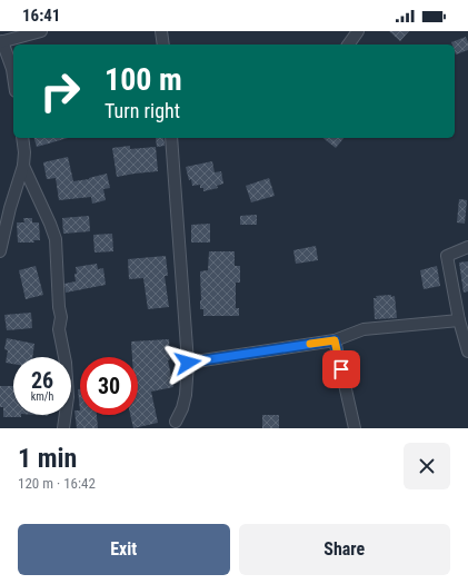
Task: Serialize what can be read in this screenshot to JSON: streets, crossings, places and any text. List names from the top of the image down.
{
  "page": {
    "status": "16:41",
    "turn": ["100 m", "Turn right"],
    "speed": "26 km/h",
    "limit": "30",
    "heading": ["1 min", "120 m · 16:42"],
    "buttons": ["Exit", "Share"]
  }
}
